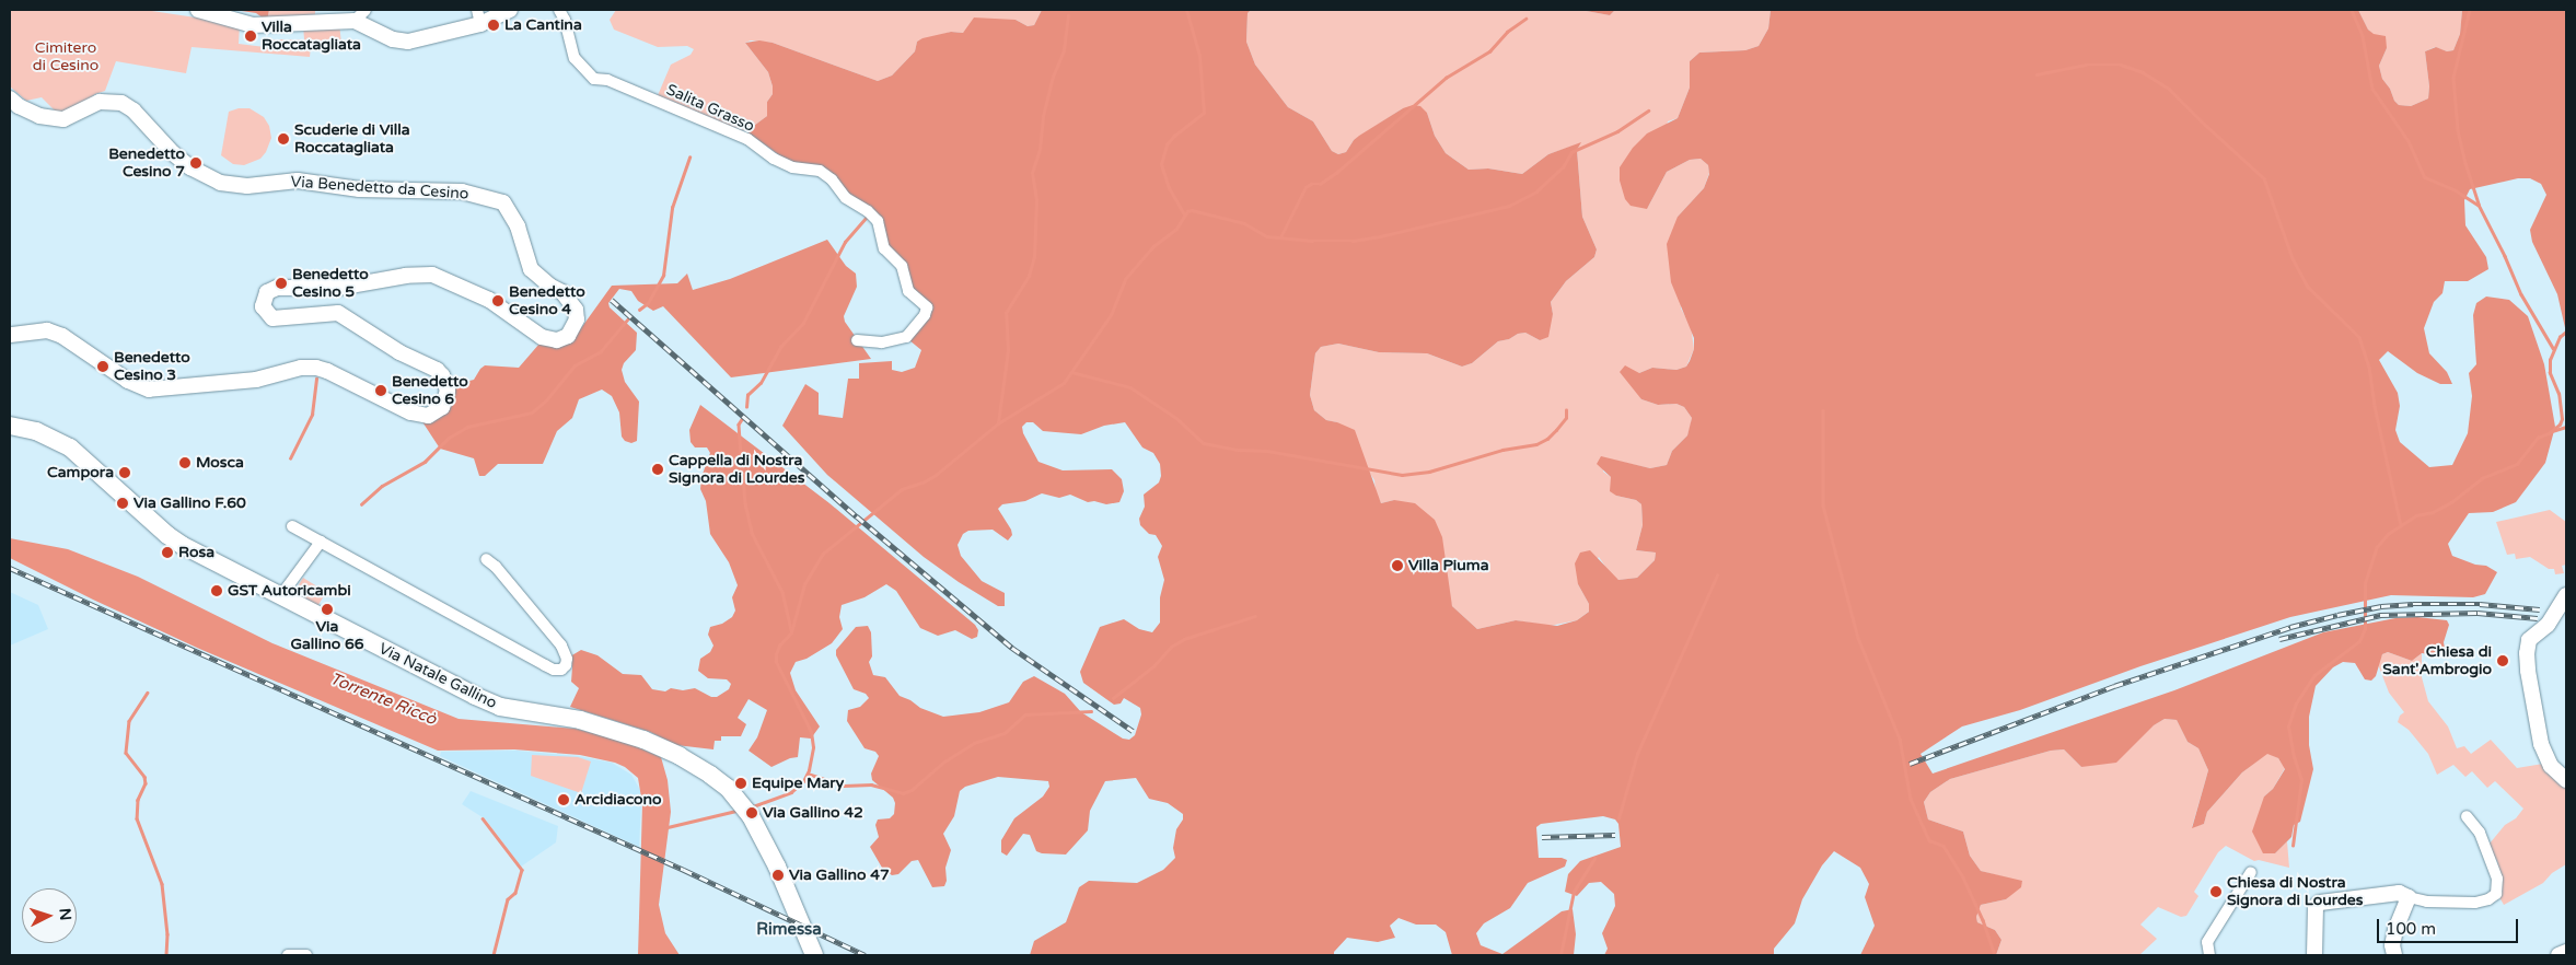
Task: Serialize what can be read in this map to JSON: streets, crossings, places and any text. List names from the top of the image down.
{
  "streets": {
    "main road": ["Via Natale Gallino"],
    "street": ["Salita Grasso", "Via Benedetto da Cesino"]
  },
  "districts": ["Rimessa"],
  "water": ["Torrente Riccò"],
  "parks": ["Cimitero di Cesino"],
  "places": [
    "La Cantina",
    "Villa Roccatagliata",
    "Scuderie di Villa Roccatagliata",
    "Benedetto Cesino 7",
    "Benedetto Cesino 5",
    "Benedetto Cesino 4",
    "Benedetto Cesino 3",
    "Benedetto Cesino 6",
    "Mosca",
    "Cappella di Nostra Signora di Lourdes",
    "Campora",
    "Via Gallino F.60",
    "Rosa",
    "Villa Piuma",
    "GST Autoricambi",
    "Via Gallino 66",
    "Chiesa di Sant'Ambrogio",
    "Equipe Mary",
    "Arcidiacono",
    "Via Gallino 42",
    "Via Gallino 47",
    "Chiesa di Nostra Signora di Lourdes"
  ],
  "scale_bar": "100 m",
  "north": "right"
}
